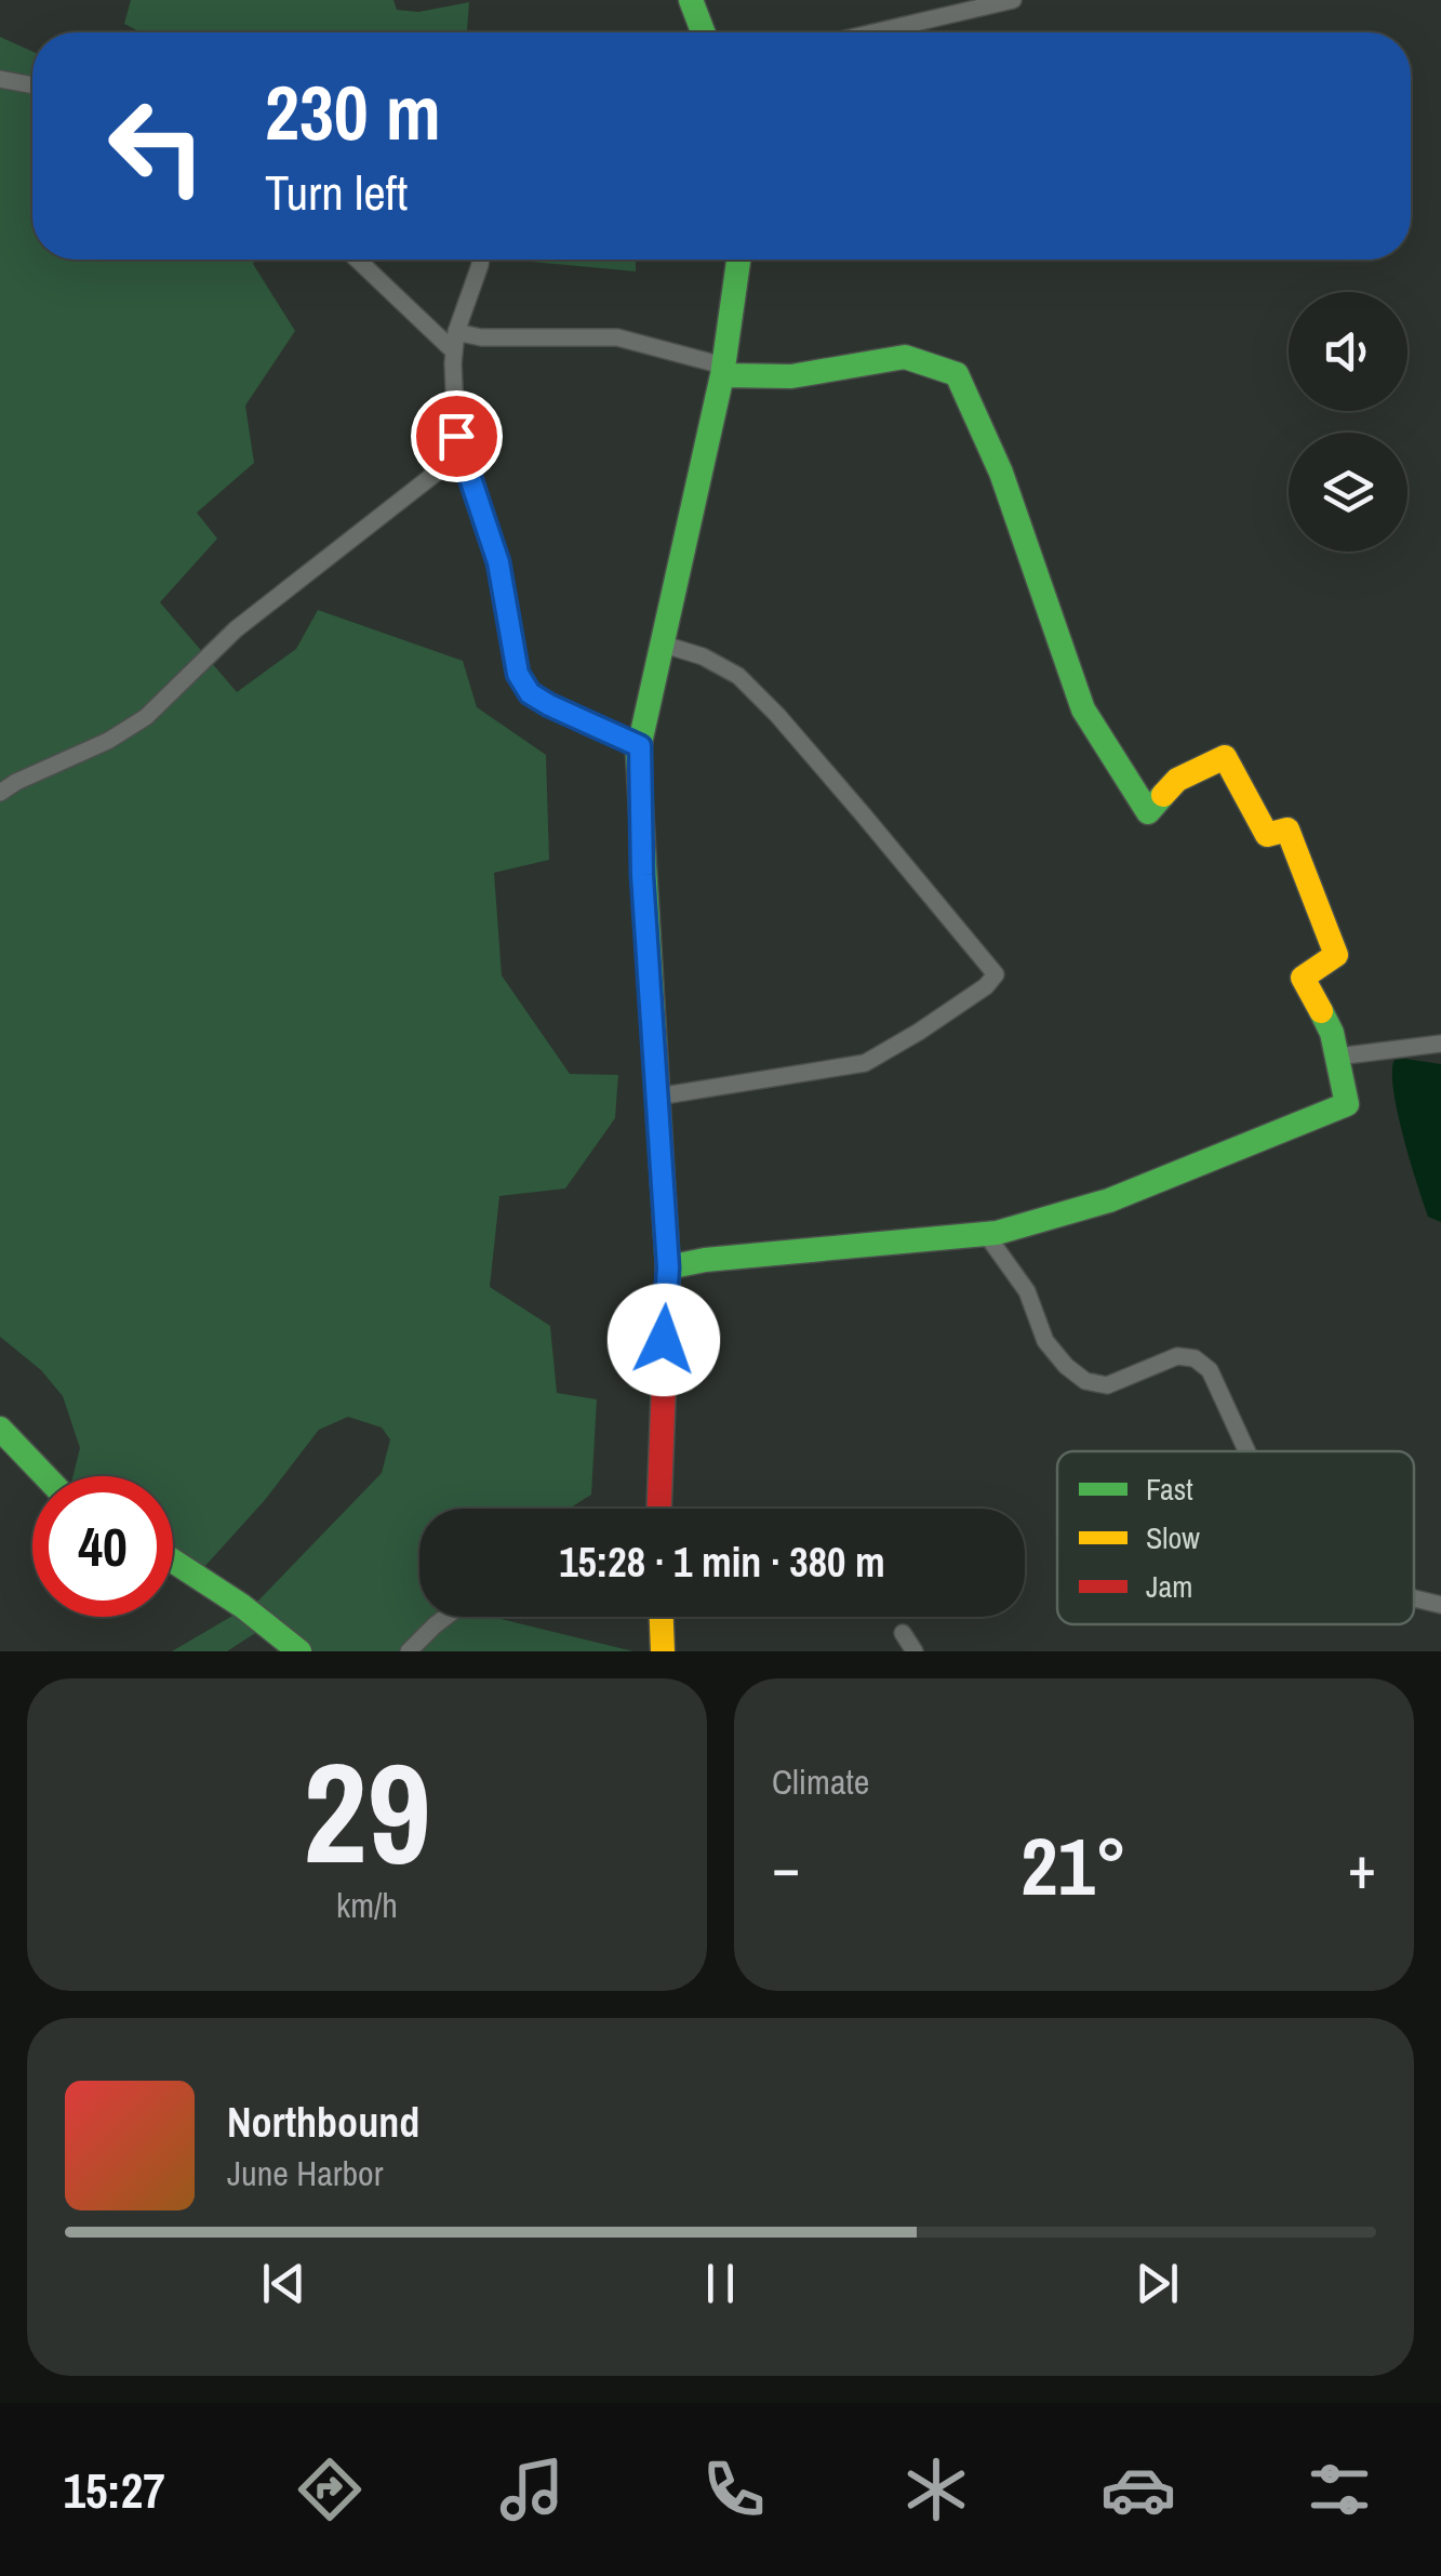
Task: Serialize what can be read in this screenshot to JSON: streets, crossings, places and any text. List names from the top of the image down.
{
  "legend": ["Fast", "Slow", "Jam"],
  "page": {
    "turn": ["230 m", "Turn left"],
    "limit": "40",
    "trip": "15:28 · 1 min · 380 m",
    "tile": [
      ["29", "km/h"],
      "Climate"
    ],
    "heat": ["−", "21°", "+"],
    "song": ["Northbound", "June Harbor"],
    "tabs": "15:27"
  }
}
